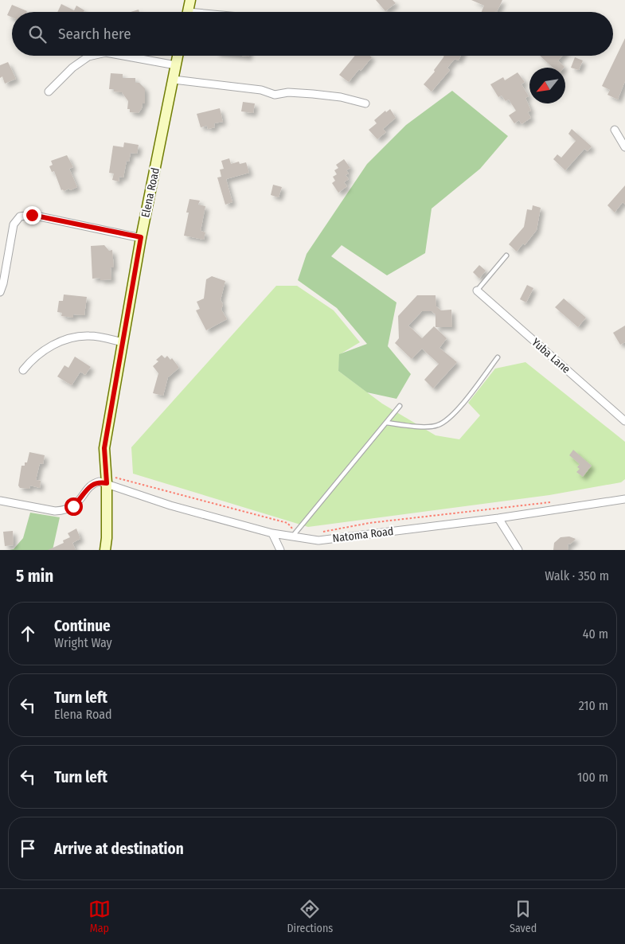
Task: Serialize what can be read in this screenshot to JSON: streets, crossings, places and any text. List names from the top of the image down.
{
  "streets": {
    "street": ["Elena Road", "Yuba Lane", "Natoma Road"]
  },
  "crossings": [
    ["Elena Road", "Natoma Road"]
  ],
  "north": "bottom left",
  "page": {
    "search": "Search here",
    "heading": ["5 min", "Walk · 350 m"],
    "list": [
      ["Continue", "Wright Way", "40 m"],
      ["Turn left", "Elena Road", "210 m"],
      ["Turn left", "100 m"],
      "Arrive at destination"
    ],
    "nav": ["Map", "Directions", "Saved"]
  }
}
